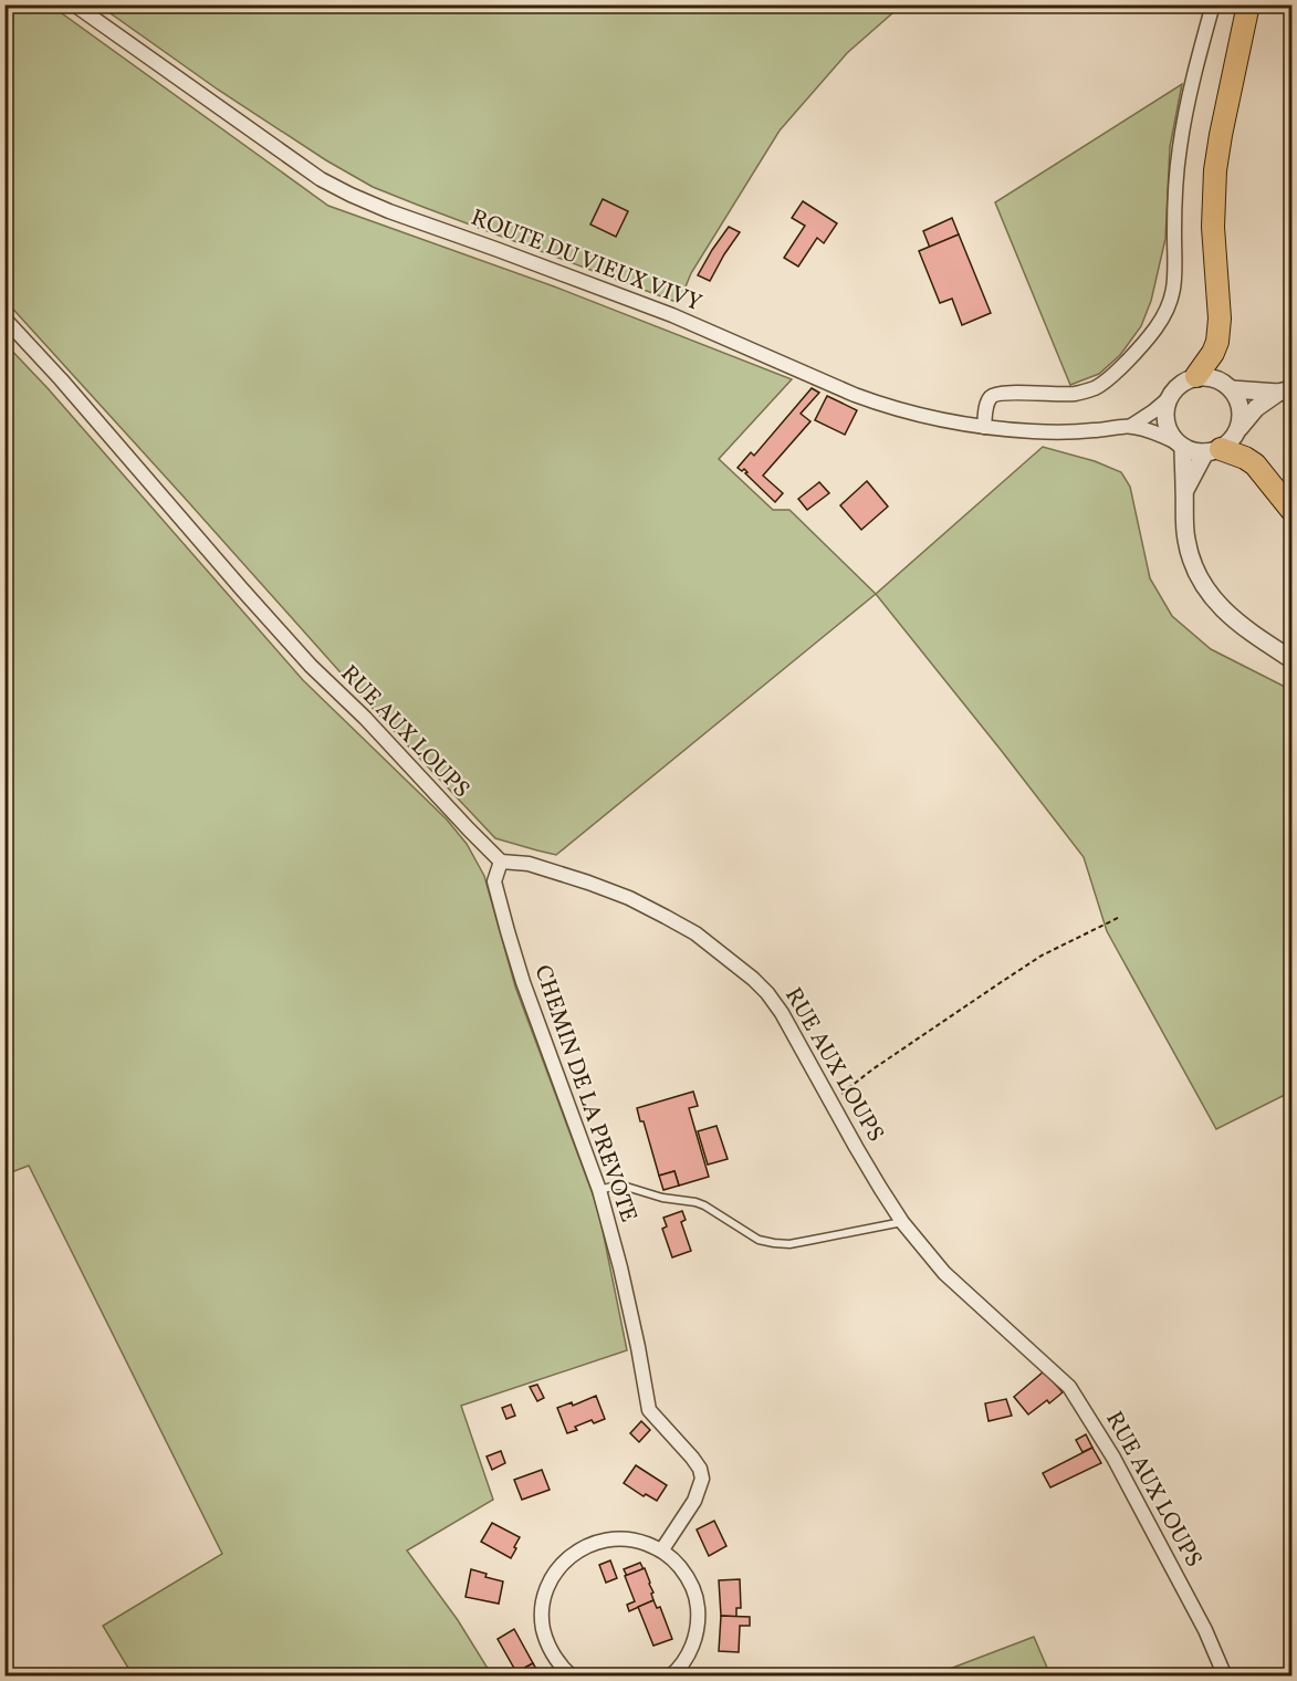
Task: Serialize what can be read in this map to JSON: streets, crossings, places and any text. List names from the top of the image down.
{
  "streets": {
    "street": ["ROUTE DU VIEUX VIVY", "RUE AUX LOUPS", "CHEMIN DE LA PREVOTE"]
  },
  "crossings": [
    ["RUE AUX LOUPS", "CHEMIN DE LA PREVOTE"]
  ]
}
